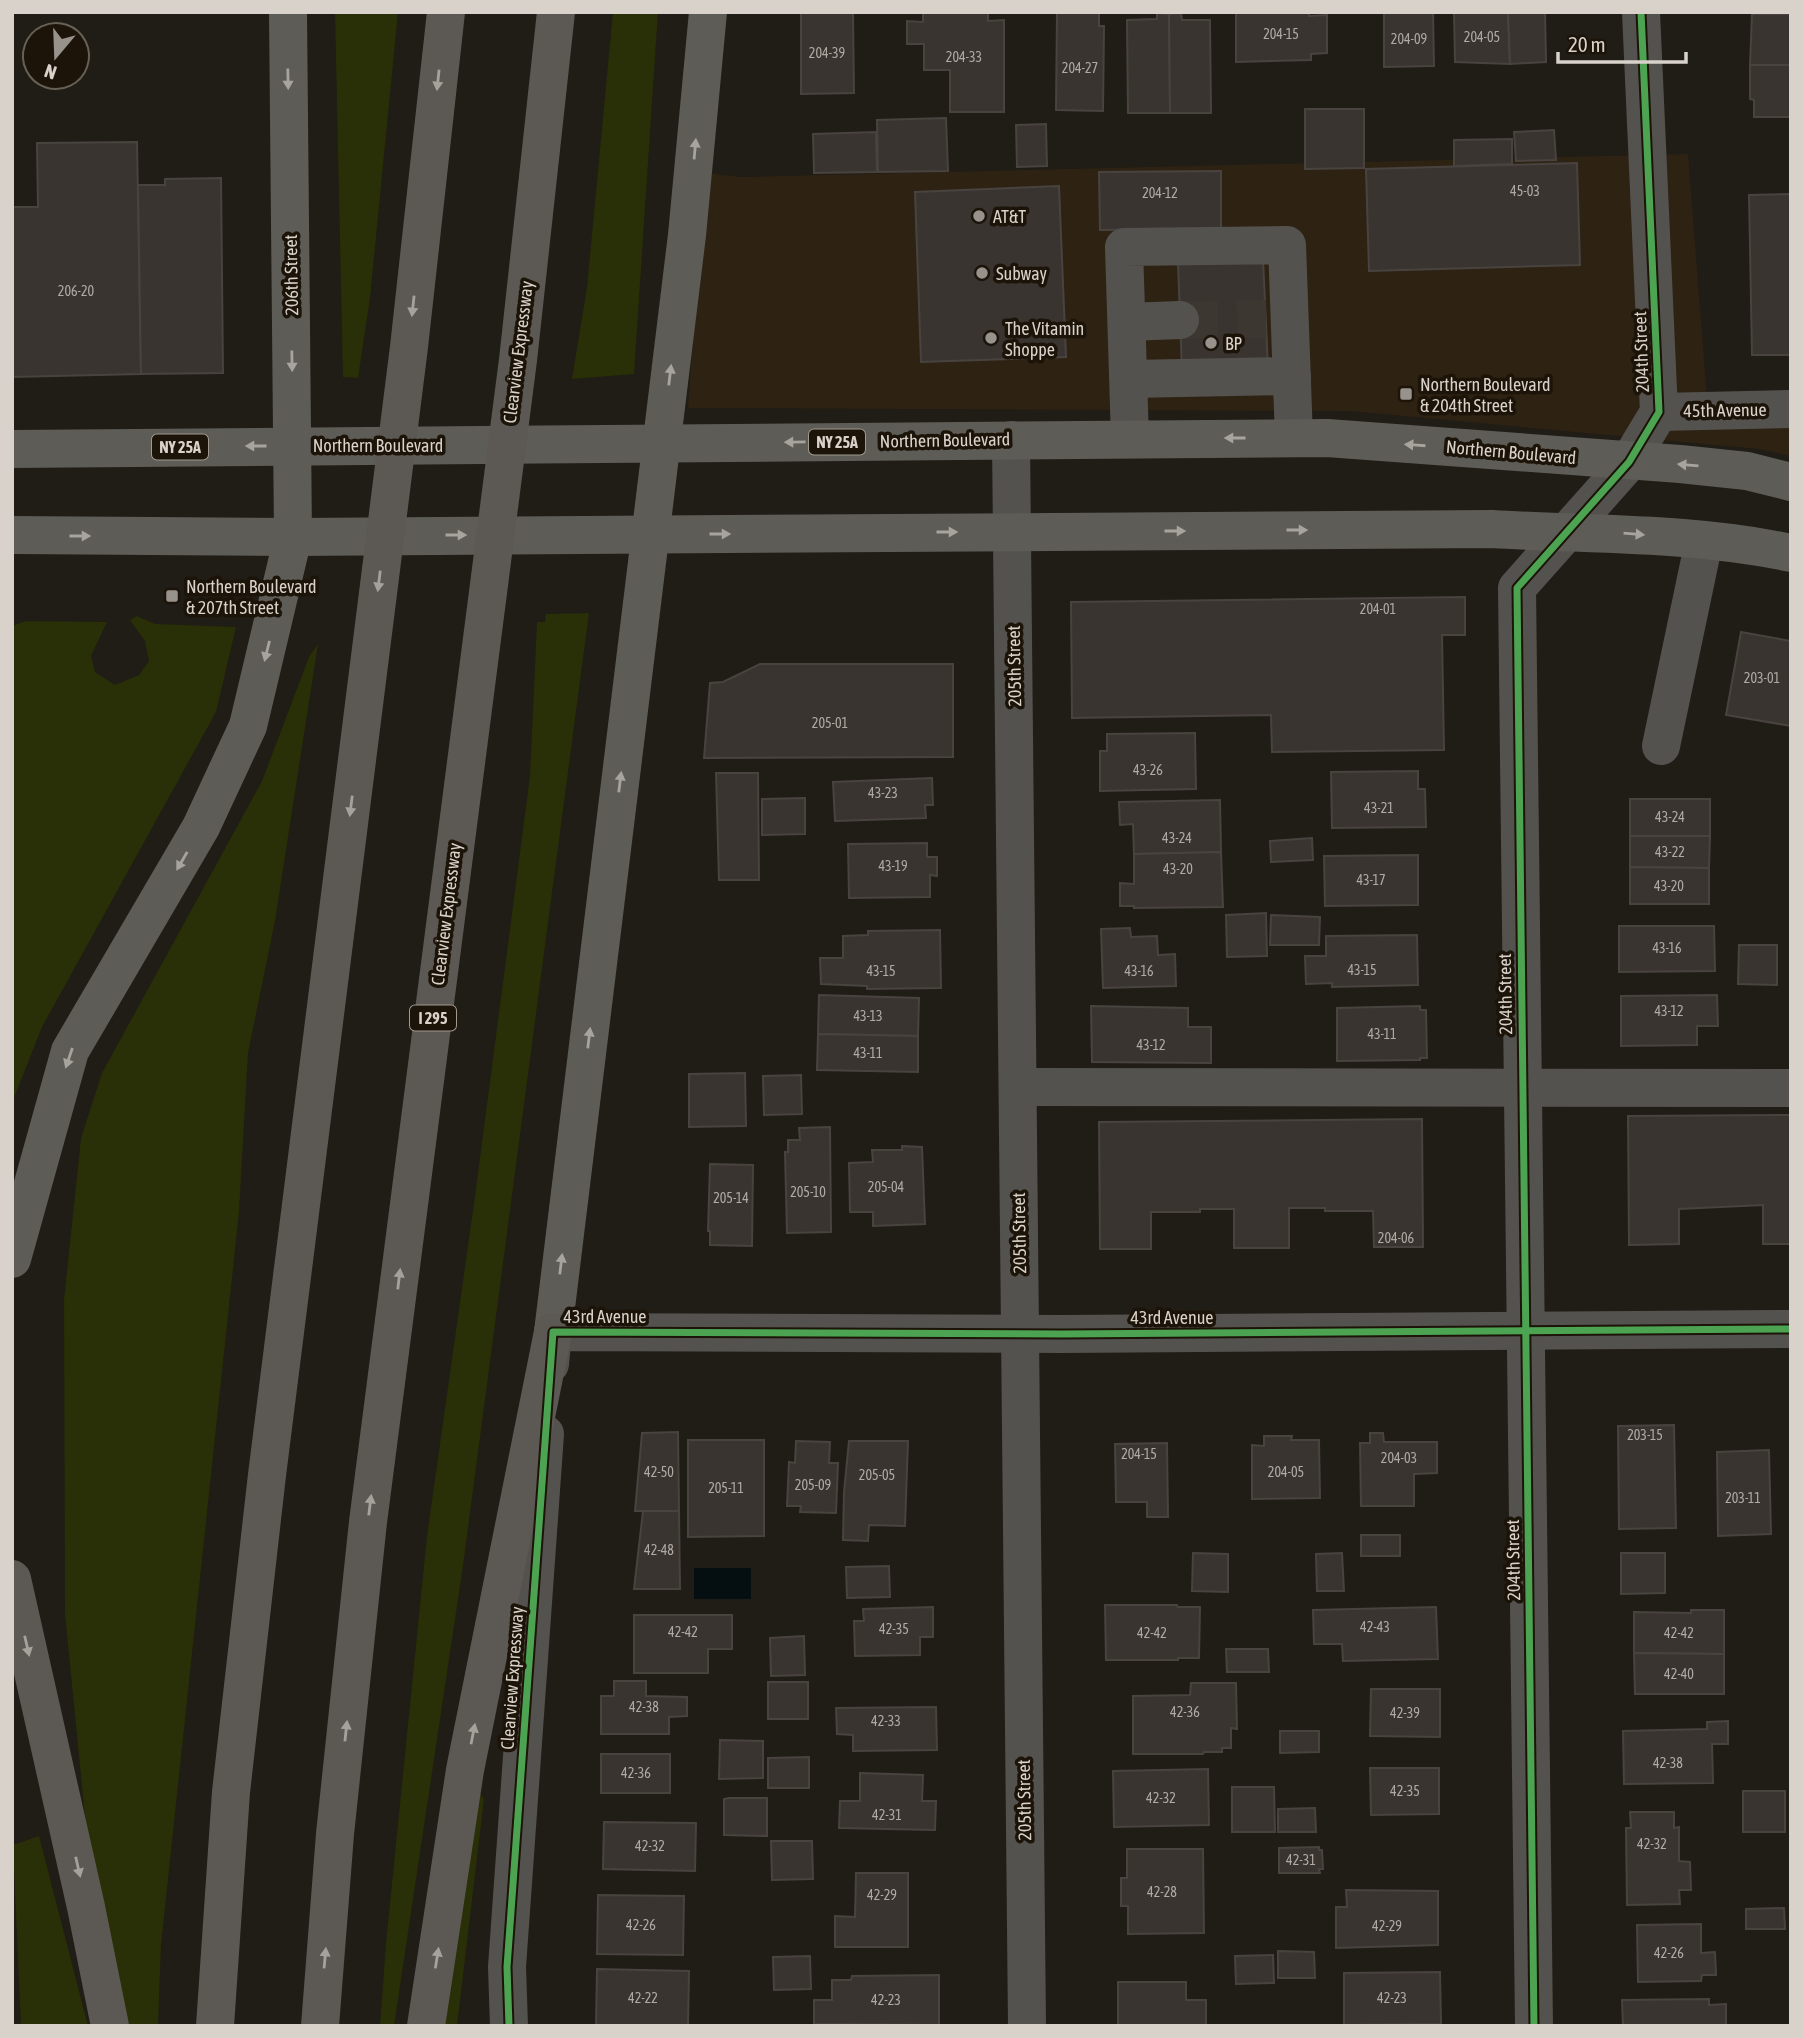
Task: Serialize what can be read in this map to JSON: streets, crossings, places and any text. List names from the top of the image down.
{
  "streets": {
    "highway": ["Clearview Expressway", "I 295"],
    "main road": ["206th Street", "Northern Boulevard", "NY 25A"],
    "street": [
      "204th Street",
      "45th Avenue",
      "205th Street",
      "43rd Avenue"
    ]
  },
  "crossings": [
    ["206th Street", "Northern Boulevard"],
    ["Clearview Expressway", "Northern Boulevard"],
    ["Clearview Expressway", "43rd Avenue"],
    ["204th Street", "45th Avenue"],
    ["204th Street", "Northern Boulevard"],
    ["204th Street", "43rd Avenue"],
    ["Northern Boulevard", "205th Street"],
    ["205th Street", "43rd Avenue"]
  ],
  "one_way": ["206th Street"],
  "places": {
    "other": [
      "AT&T",
      "Subway",
      "The Vitamin Shoppe",
      "BP"
    ],
    "transit": ["Northern Boulevard & 204th Street", "Northern Boulevard & 207th Street"]
  },
  "house_numbers": [
    "204-15",
    "204-05",
    "204-09",
    "204-39",
    "204-33",
    "204-27",
    "45-03",
    "204-12",
    "206-20",
    "204-01",
    "203-01",
    "205-01",
    "43-26",
    "43-23",
    "43-21",
    "43-24",
    "43-24",
    "43-22",
    "43-19",
    "43-20",
    "43-17",
    "43-20",
    "43-16",
    "43-15",
    "43-15",
    "43-16",
    "43-12",
    "43-13",
    "43-11",
    "43-12",
    "43-11",
    "205-04",
    "205-10",
    "205-14",
    "204-06",
    "203-15",
    "204-15",
    "204-03",
    "42-50",
    "204-05",
    "205-05",
    "205-09",
    "205-11",
    "203-11",
    "42-48",
    "42-43",
    "42-35",
    "42-42",
    "42-42",
    "42-42",
    "42-40",
    "42-38",
    "42-36",
    "42-39",
    "42-33",
    "42-38",
    "42-36",
    "42-35",
    "42-32",
    "42-31",
    "42-32",
    "42-32",
    "42-31",
    "42-28",
    "42-29",
    "42-26",
    "42-29",
    "42-26",
    "42-22",
    "42-23",
    "42-23"
  ],
  "scale_bar": "20 m",
  "north": "bottom"
}
